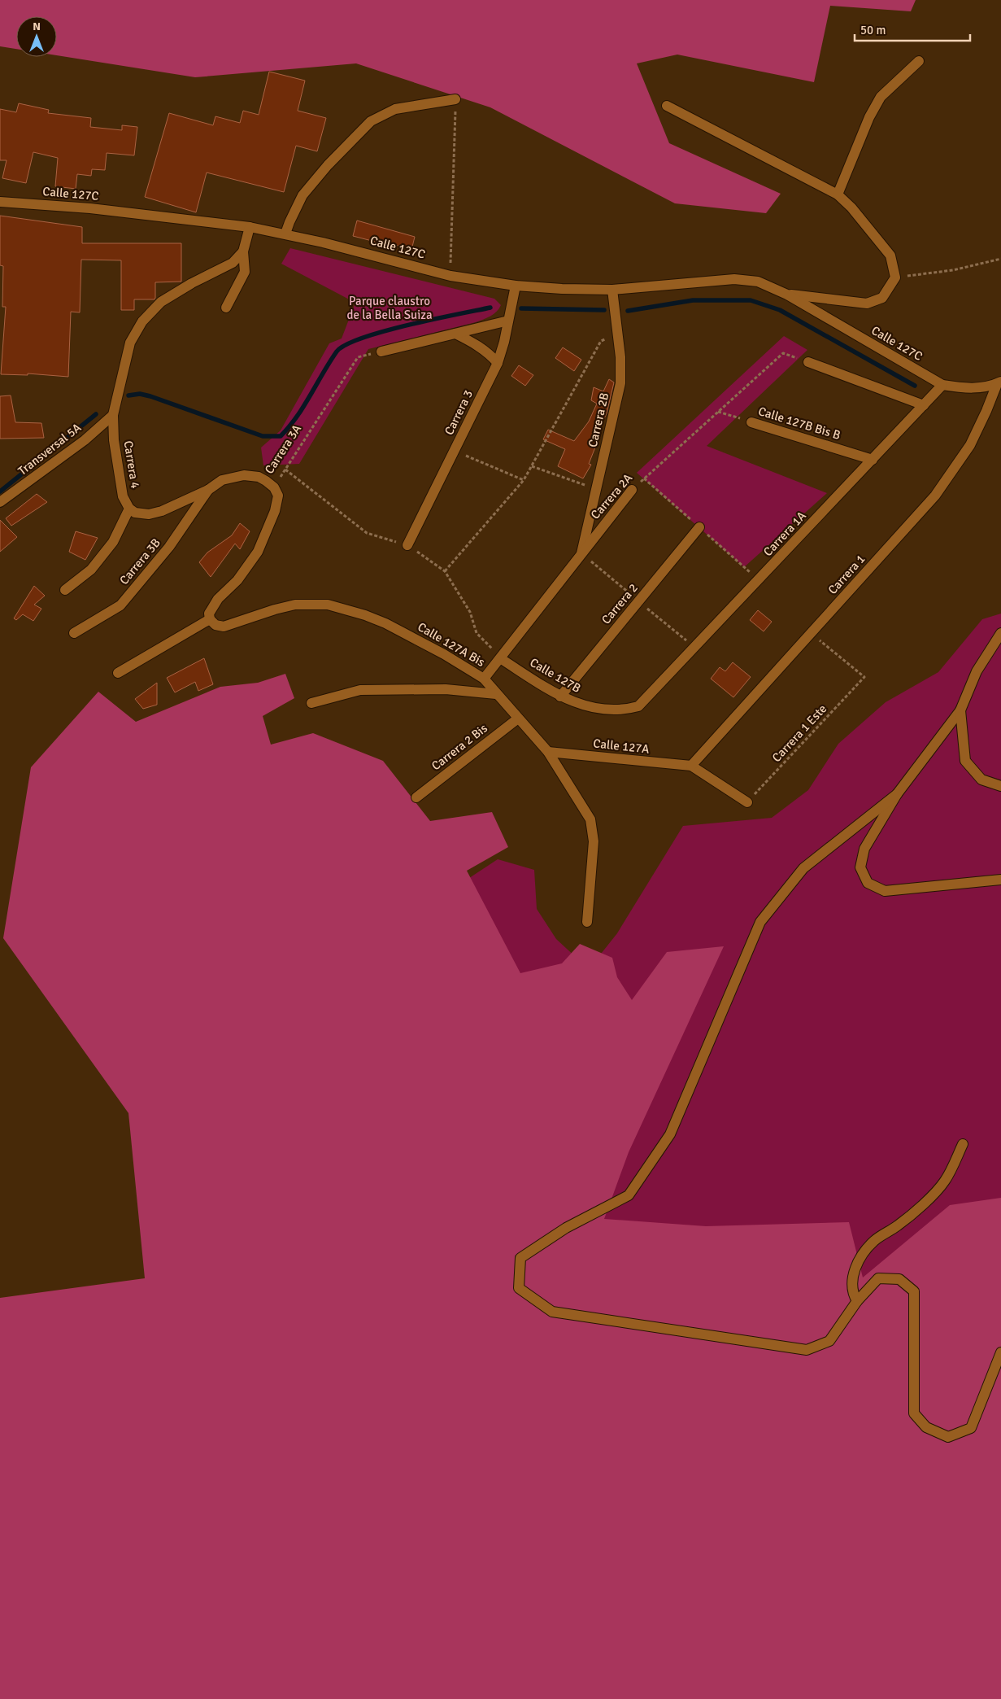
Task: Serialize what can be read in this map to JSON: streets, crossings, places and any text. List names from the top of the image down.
{
  "streets": {
    "street": [
      "Calle 127C",
      "Carrera 3",
      "Carrera 2B",
      "Calle 127B Bis B",
      "Transversal 5A",
      "Carrera 3A",
      "Carrera 4",
      "Carrera 2A",
      "Carrera 1A",
      "Carrera 3B",
      "Carrera 1",
      "Carrera 2",
      "Calle 127A Bis",
      "Calle 127B",
      "Calle 127A",
      "Carrera 2 Bis"
    ],
    "path": ["Carrera 1 Este"]
  },
  "crossings": [
    ["Calle 127C", "Carrera 3"],
    ["Calle 127C", "Carrera 2B"],
    ["Calle 127C", "Carrera 1A"],
    ["Calle 127C", "Carrera 1"],
    ["Carrera 2B", "Carrera 2A"],
    ["Calle 127B Bis B", "Carrera 2A"],
    ["Calle 127B Bis B", "Carrera 1A"],
    ["Transversal 5A", "Carrera 4"],
    ["Carrera 3A", "Calle 127A Bis"],
    ["Carrera 2A", "Calle 127A Bis"],
    ["Carrera 2A", "Calle 127B"],
    ["Carrera 1A", "Calle 127B"],
    ["Carrera 1", "Carrera 1 Este"],
    ["Carrera 1", "Calle 127A"],
    ["Carrera 2", "Calle 127B"],
    ["Calle 127A Bis", "Calle 127A"],
    ["Calle 127A Bis", "Carrera 2 Bis"]
  ],
  "parks": ["Parque claustro de la Bella Suiza"],
  "scale_bar": "50 m",
  "north": "top"
}
